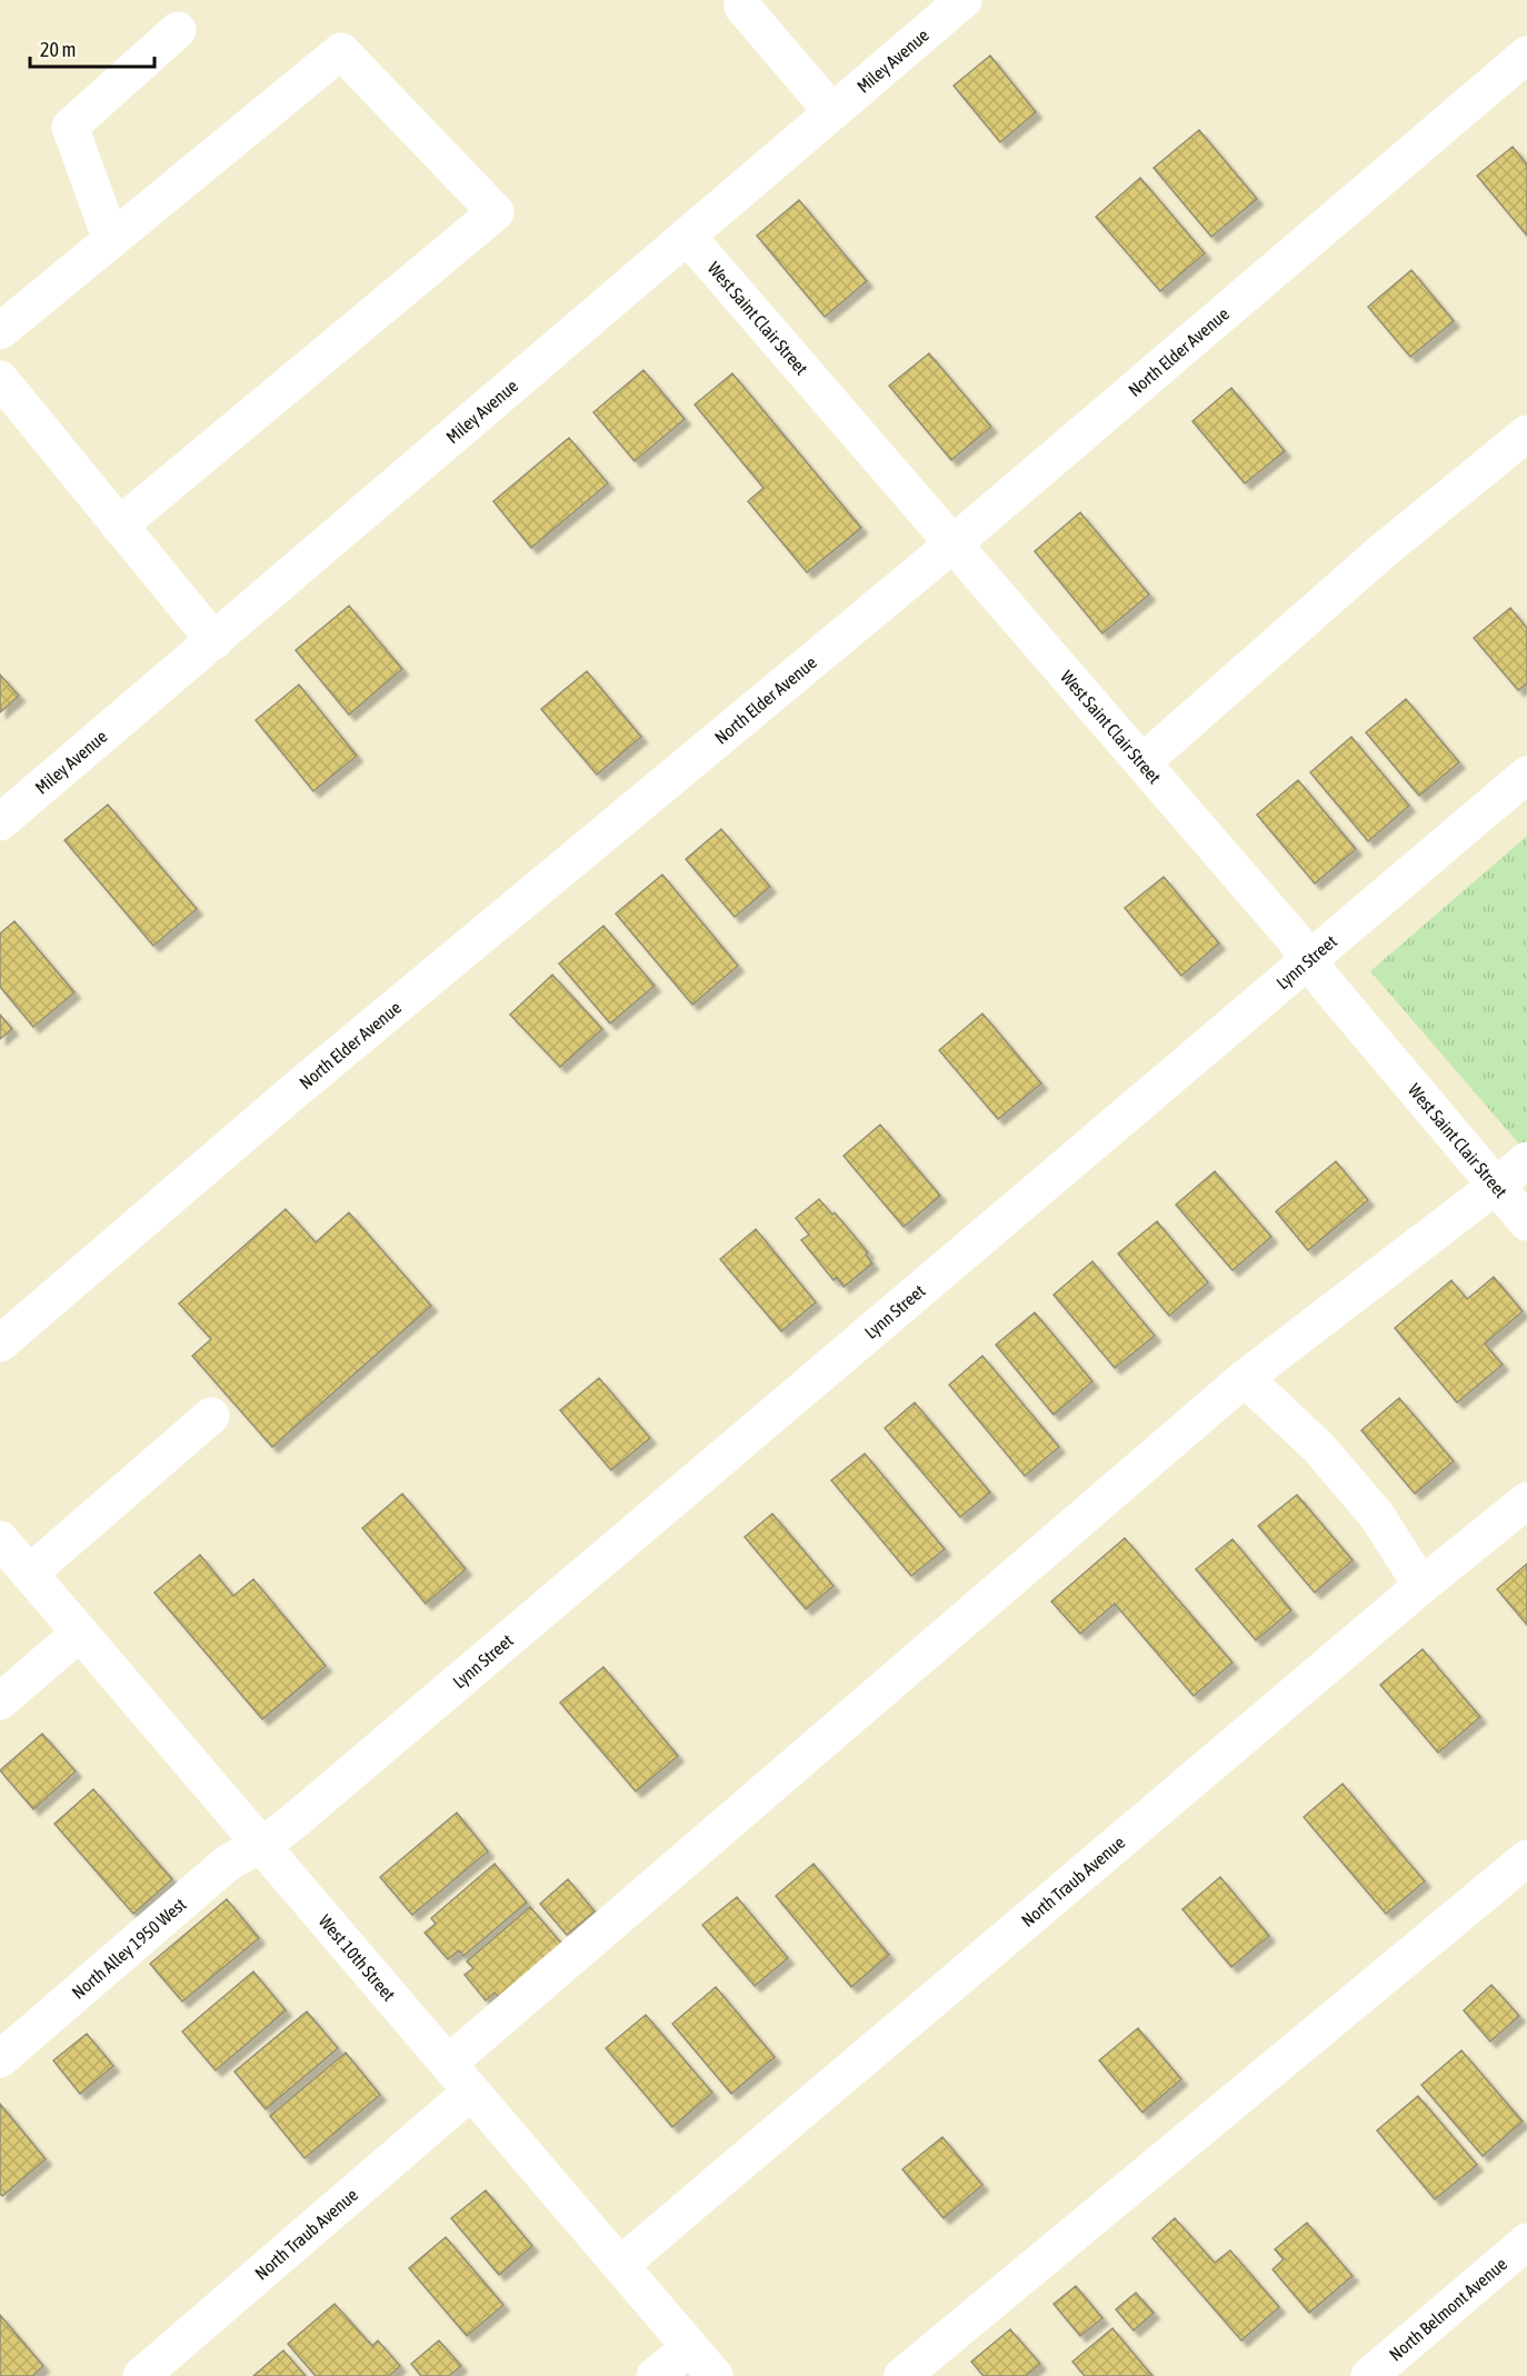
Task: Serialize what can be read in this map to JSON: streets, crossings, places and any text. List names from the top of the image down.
{
  "streets": {
    "street": [
      "Miley Avenue",
      "West Saint Clair Street",
      "North Elder Avenue",
      "Lynn Street",
      "North Traub Avenue",
      "North Alley 1950 West",
      "West 10th Street",
      "North Belmont Avenue"
    ]
  },
  "crossings": [
    ["Miley Avenue", "West Saint Clair Street"],
    ["West Saint Clair Street", "North Elder Avenue"],
    ["West Saint Clair Street", "Lynn Street"],
    ["Lynn Street", "North Alley 1950 West"],
    ["Lynn Street", "West 10th Street"],
    ["North Traub Avenue", "West 10th Street"],
    ["North Alley 1950 West", "West 10th Street"]
  ],
  "scale_bar": "20 m"
}
